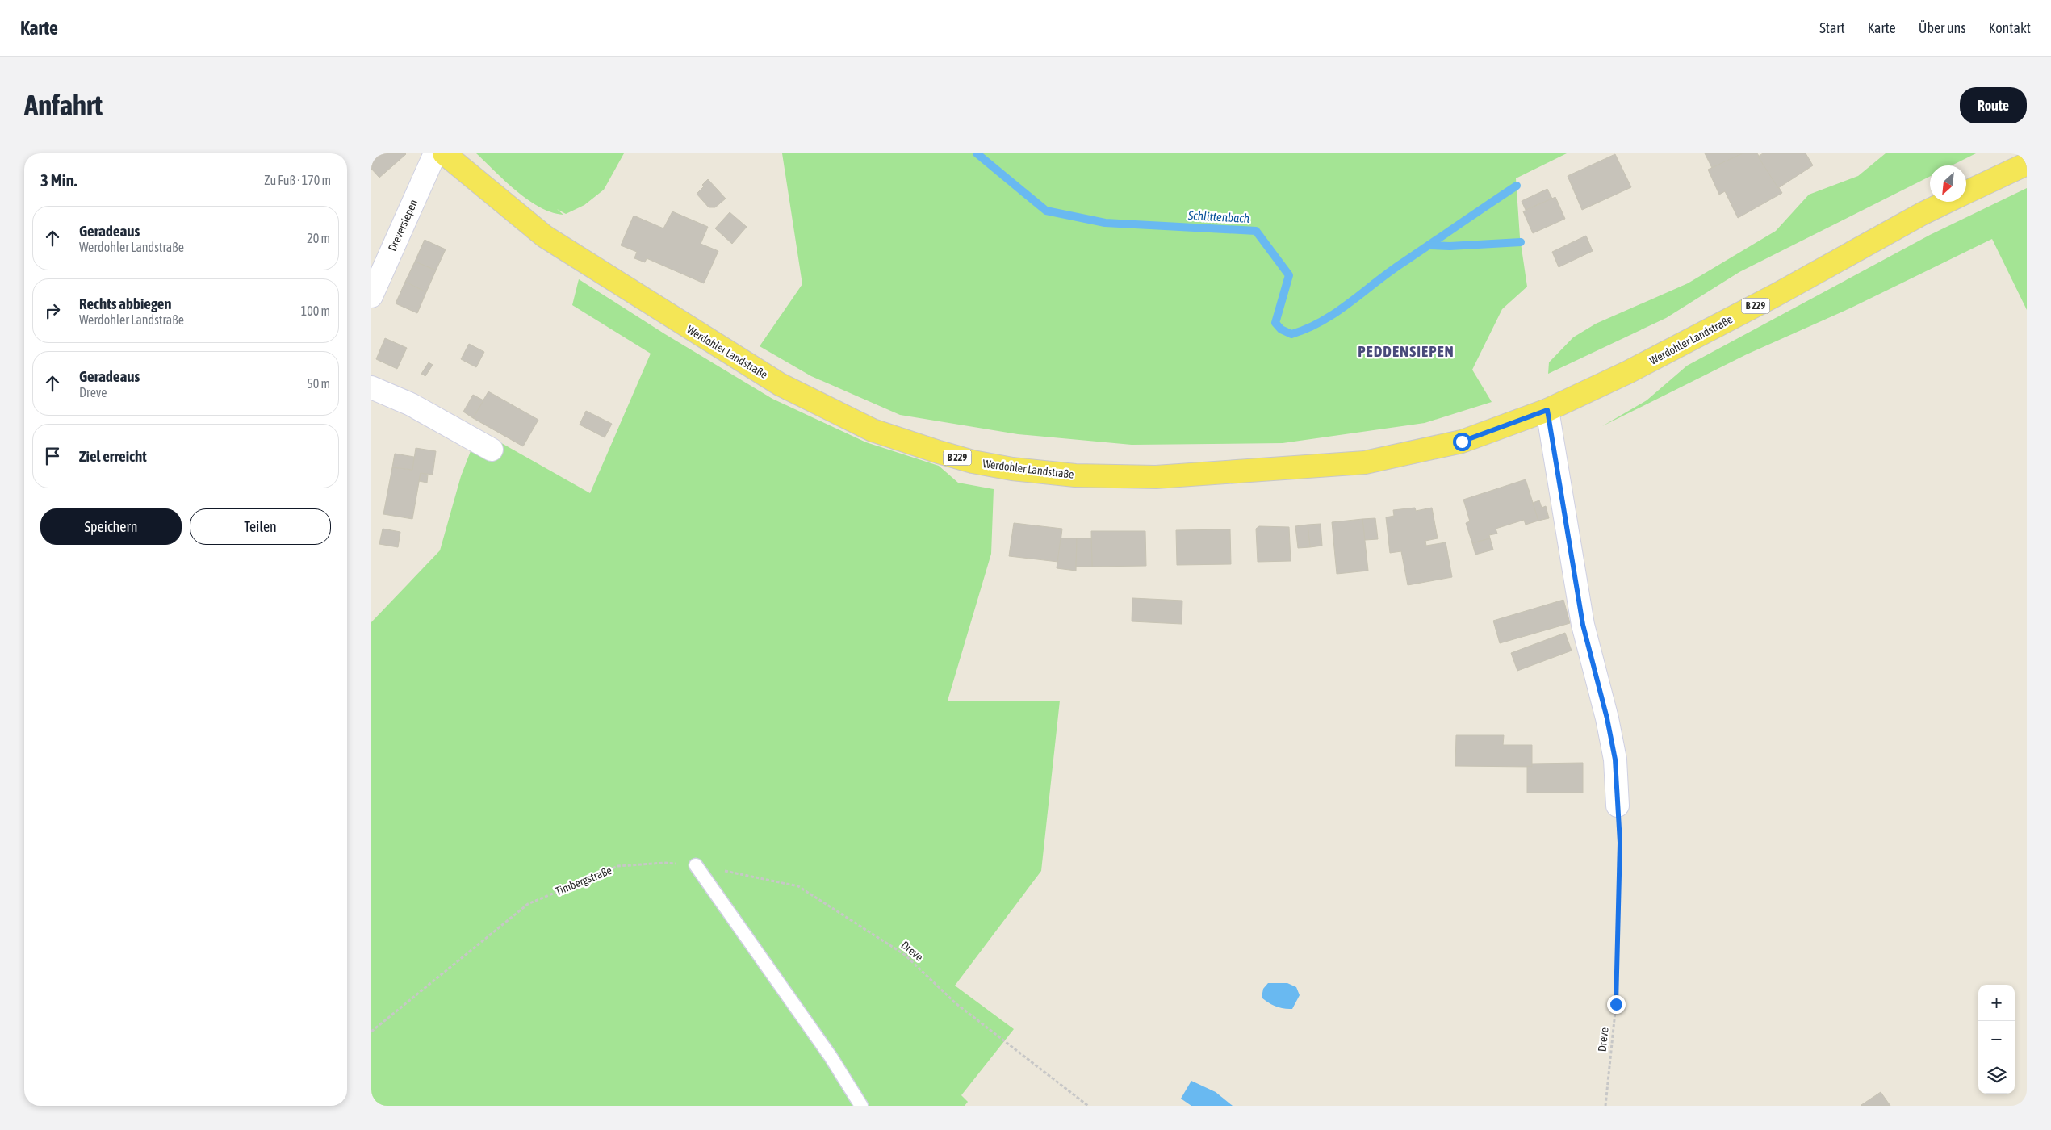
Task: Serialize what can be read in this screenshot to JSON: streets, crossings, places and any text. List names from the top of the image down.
{
  "streets": {
    "main road": ["B 229", "Werdohler Landstraße"],
    "street": ["Dreversiepen"],
    "path": ["Timbergstraße", "Dreve"]
  },
  "crossings": [
    ["Timbergstraße", "Dreve"]
  ],
  "districts": ["PEDDENSIEPEN"],
  "water": ["Schlittenbach"],
  "north": "bottom left",
  "page": {
    "header": "Karte",
    "nav": [
      "Start",
      "Karte",
      "Über uns",
      "Kontakt"
    ],
    "buttons": [
      "Route",
      ["Speichern", "Teilen"]
    ],
    "title": "Anfahrt",
    "heading": ["3 Min.", "Zu Fuß · 170 m"],
    "list": [
      ["Geradeaus", "Werdohler Landstraße", "20 m"],
      ["Rechts abbiegen", "Werdohler Landstraße", "100 m"],
      ["Geradeaus", "Dreve", "50 m"],
      "Ziel erreicht"
    ],
    "map_buttons": ["+", "−"]
  }
}
